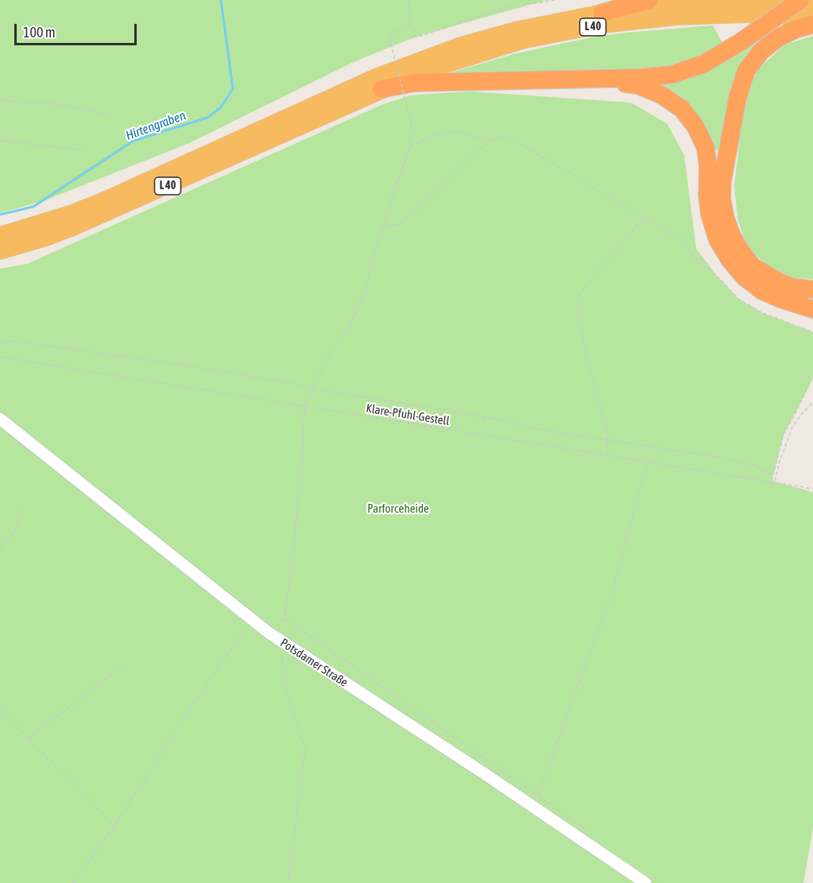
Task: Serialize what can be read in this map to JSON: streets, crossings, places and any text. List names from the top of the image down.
{
  "streets": {
    "highway": ["L 40"],
    "street": ["Potsdamer Straße"],
    "path": ["Klare-Pfuhl-Gestell"]
  },
  "water": ["Hirtengraben"],
  "parks": ["Parforceheide"],
  "scale_bar": "100 m"
}
